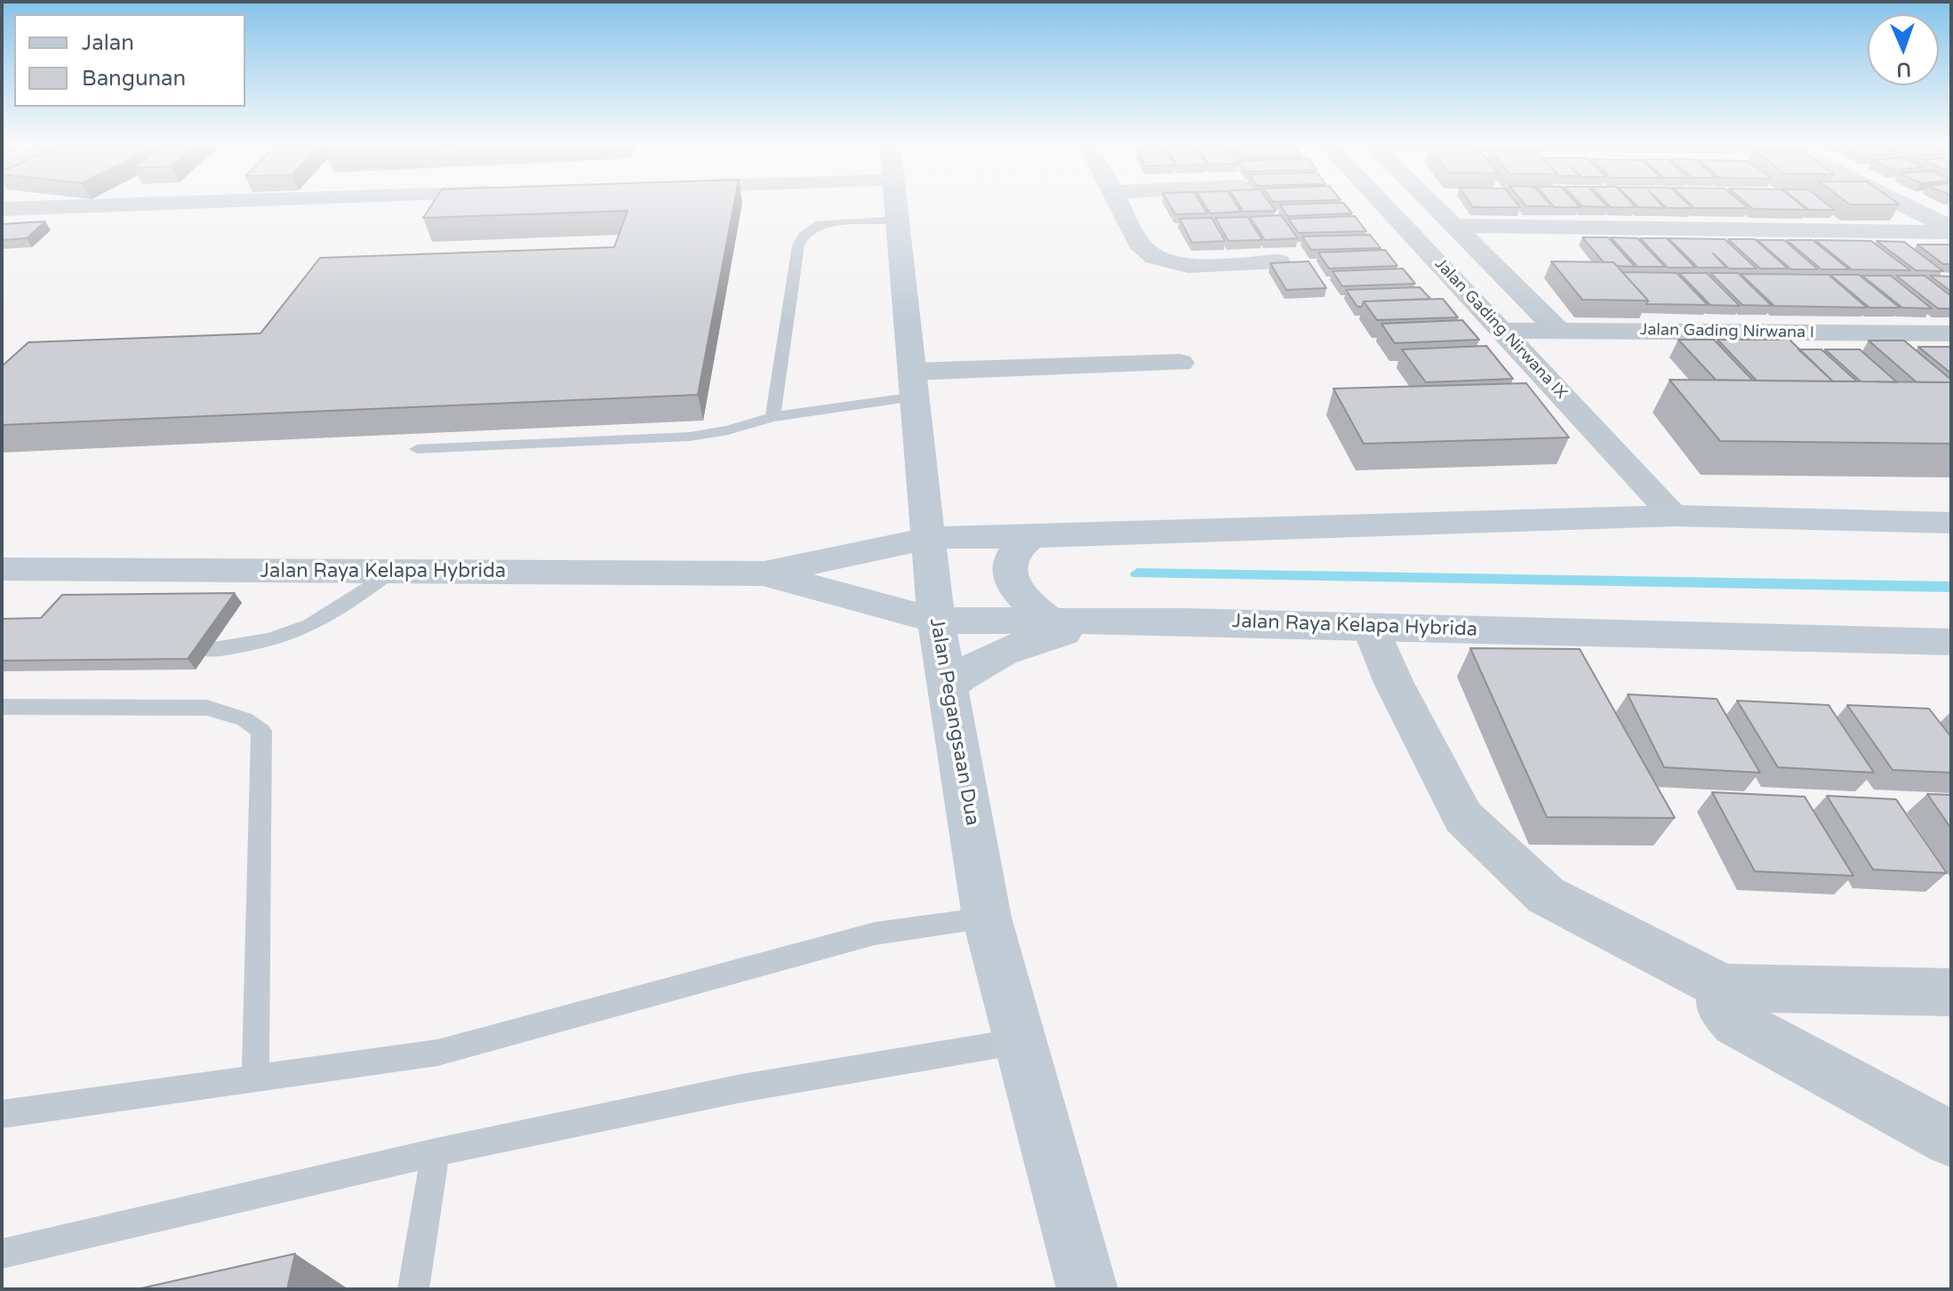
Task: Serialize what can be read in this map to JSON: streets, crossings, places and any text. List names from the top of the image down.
{
  "streets": {
    "main road": ["Jalan Raya Kelapa Hybrida", "Jalan Pegangsaan Dua"],
    "street": ["Jalan Gading Nirwana IX", "Jalan Gading Nirwana I"]
  },
  "crossings": [
    ["Jalan Gading Nirwana IX", "Jalan Gading Nirwana I"],
    ["Jalan Gading Nirwana IX", "Jalan Raya Kelapa Hybrida"],
    ["Jalan Raya Kelapa Hybrida", "Jalan Pegangsaan Dua"]
  ],
  "legend": ["Jalan", "Bangunan"],
  "north": "bottom"
}
